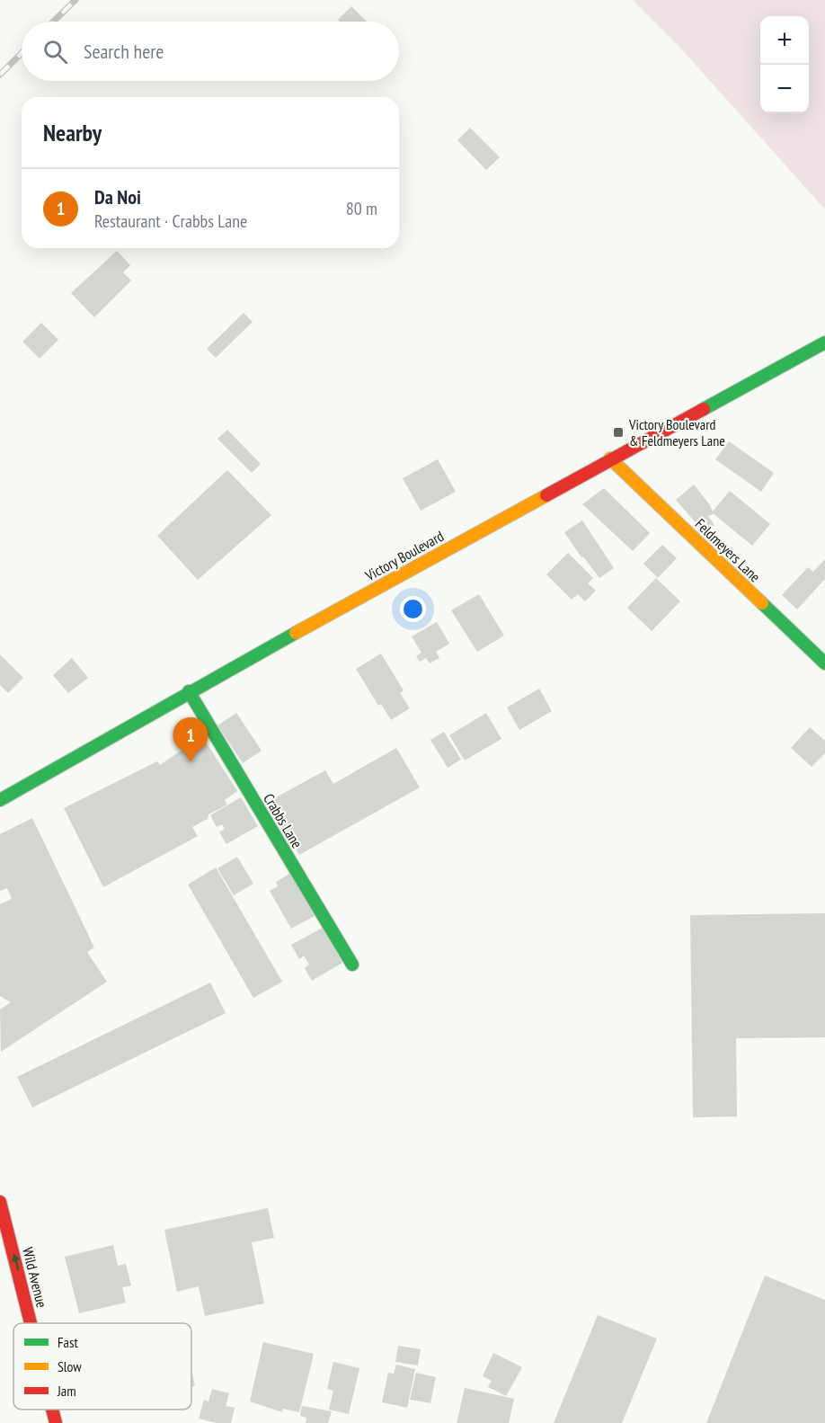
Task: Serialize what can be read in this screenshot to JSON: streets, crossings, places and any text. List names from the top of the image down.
{
  "streets": {
    "street": [
      "Feldmeyers Lane",
      "Victory Boulevard",
      "Crabbs Lane",
      "Wild Avenue"
    ]
  },
  "crossings": [
    ["Feldmeyers Lane", "Victory Boulevard"],
    ["Victory Boulevard", "Crabbs Lane"]
  ],
  "one_way": ["Wild Avenue"],
  "places": {
    "transit": ["Victory Boulevard & Feldmeyers Lane"]
  },
  "legend": ["Fast", "Slow", "Jam"],
  "page": {
    "map_buttons": ["+", "−"],
    "search": "Search here",
    "heading": "Nearby",
    "list": [
      {
        "mark": "1",
        "name": "Da Noi",
        "note": "Restaurant · Crabbs Lane",
        "value": "80 m"
      }
    ],
    "pins": "1"
  }
}
